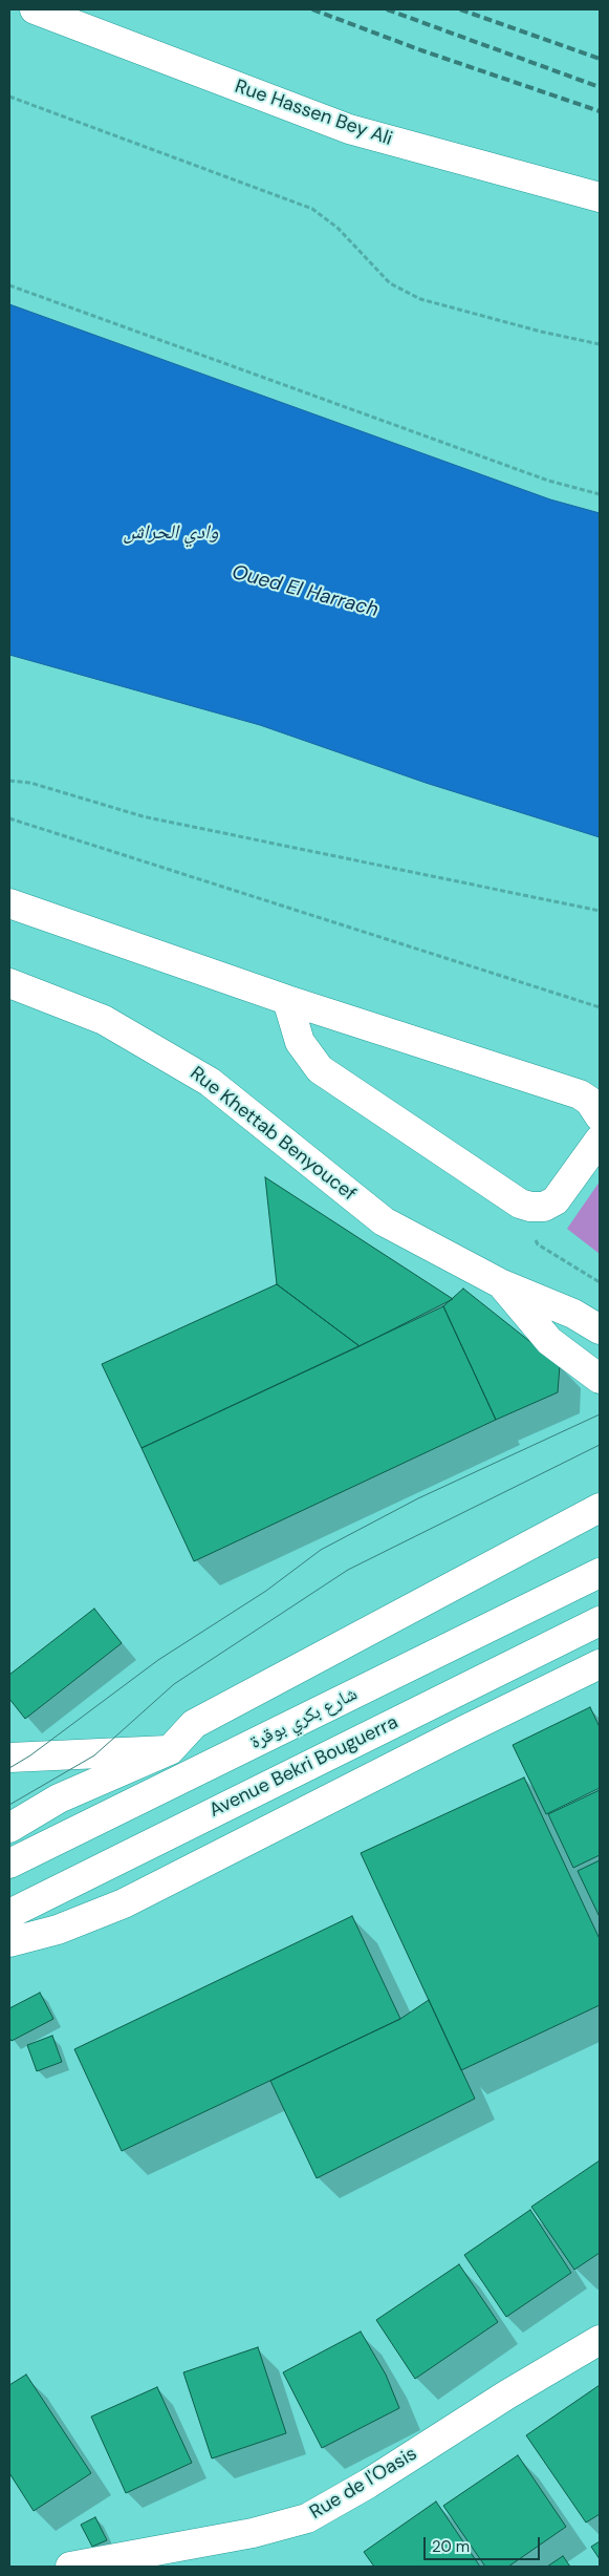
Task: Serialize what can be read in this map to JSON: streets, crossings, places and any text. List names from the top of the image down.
{
  "streets": {
    "main road": [
      "Rue Hassen Bey Ali",
      "Rue Khettab Benyoucef",
      "شارع بكري بوقرة",
      "Avenue Bekri Bouguerra",
      "Rue de l'Oasis"
    ]
  },
  "water": ["وادي الحراش", "Oued El Harrach"],
  "scale_bar": "20 m"
}
